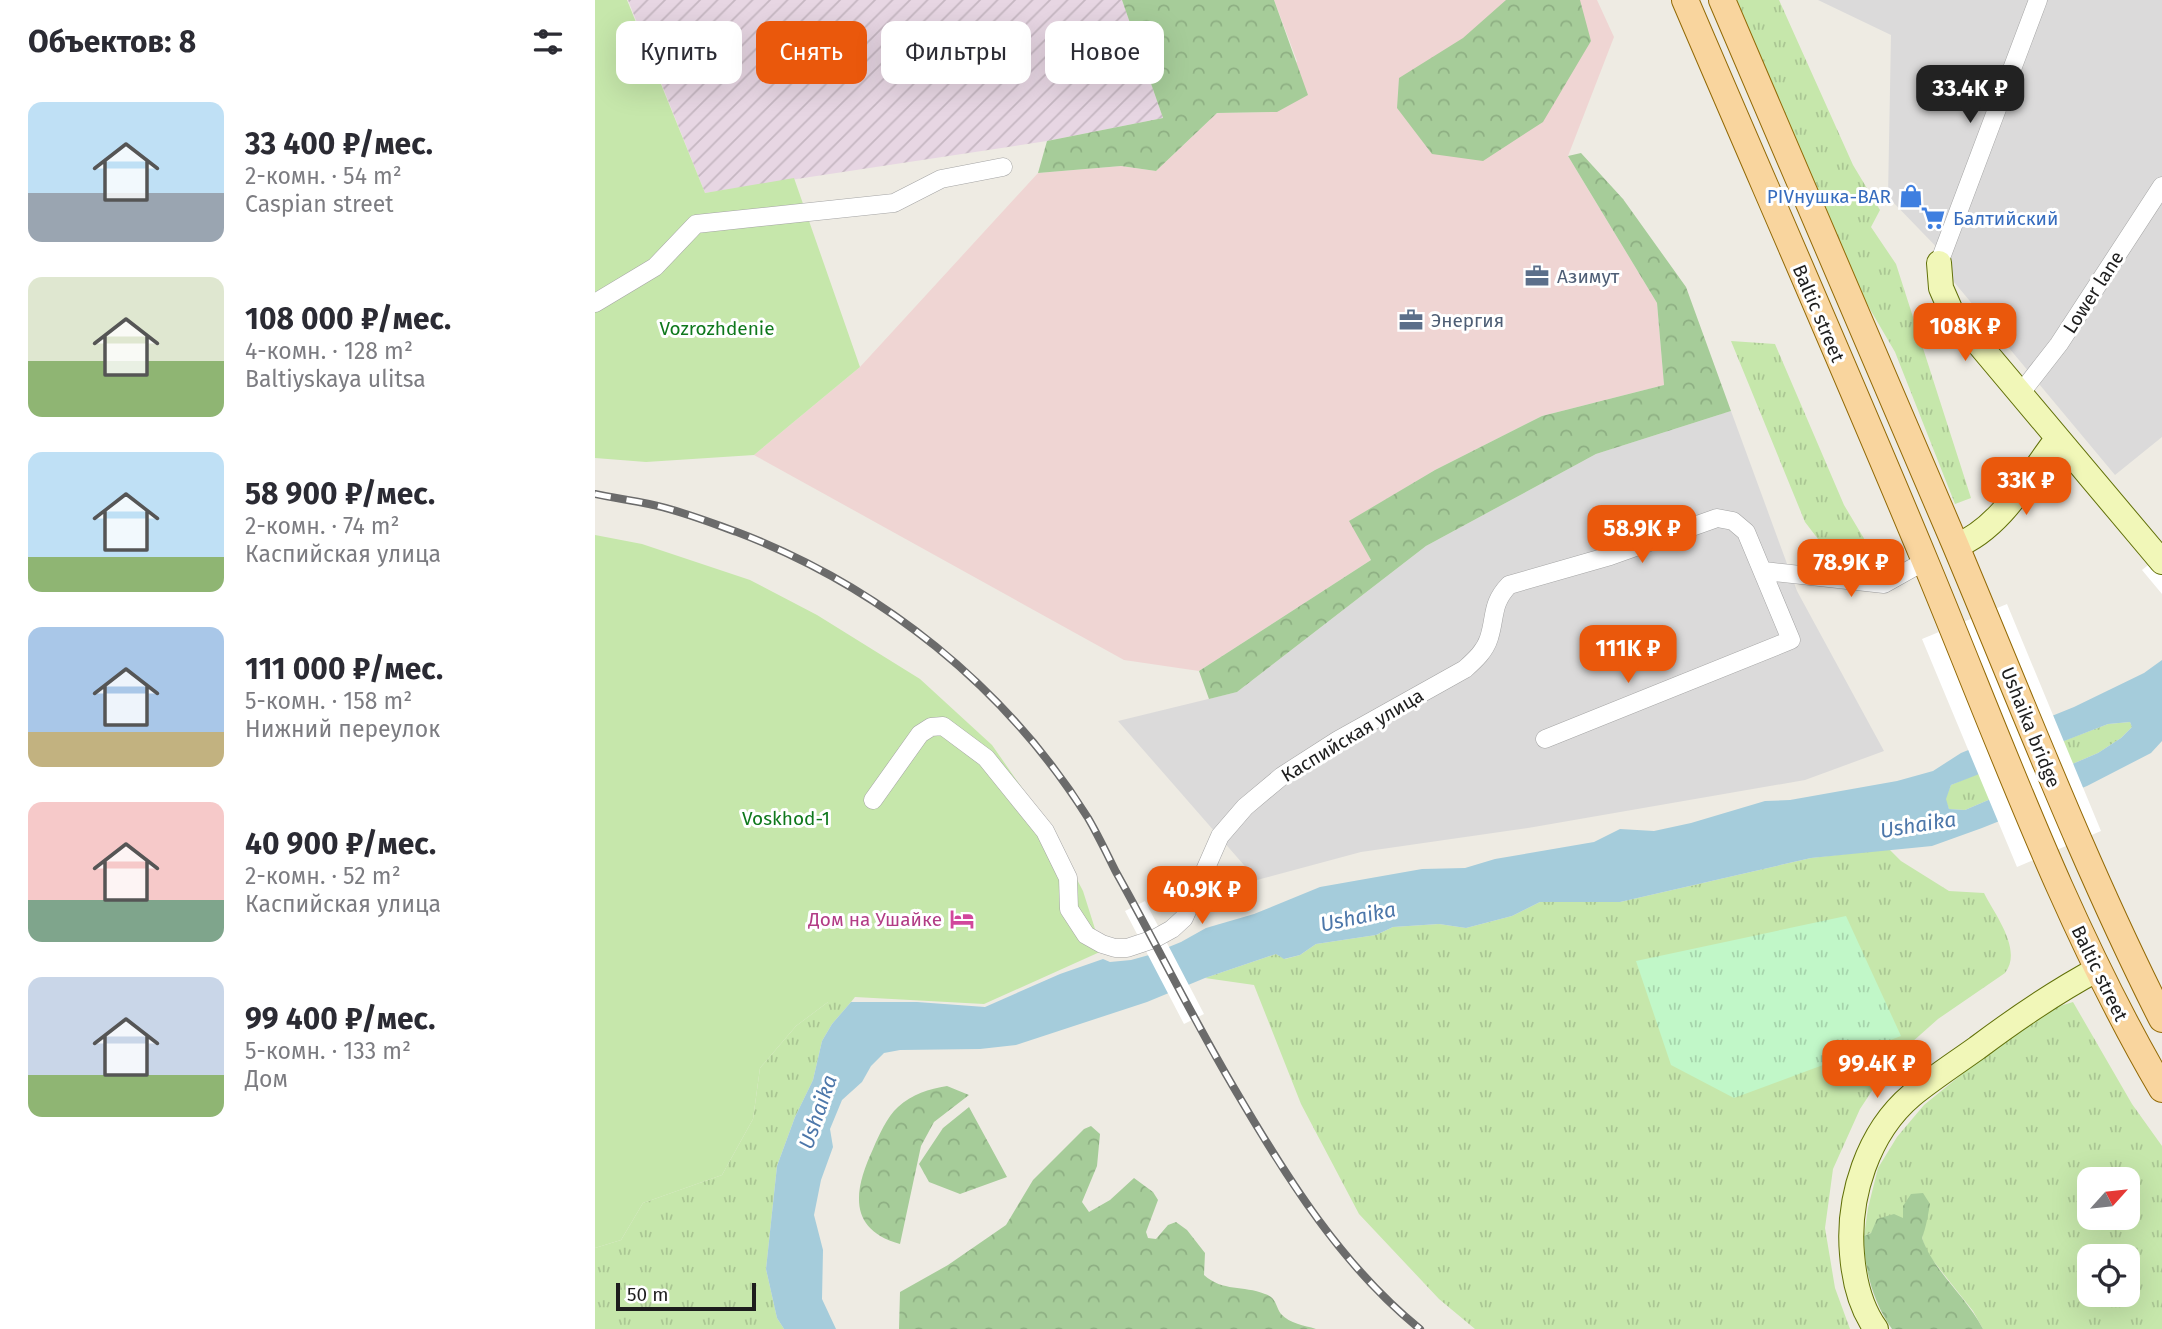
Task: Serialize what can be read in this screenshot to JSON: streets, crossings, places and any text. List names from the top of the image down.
{
  "streets": {
    "main road": ["Baltic street", "Ushaika bridge"],
    "street": ["Lower lane", "Каспийская улица"]
  },
  "crossings": [
    ["Baltic street", "Ushaika bridge"]
  ],
  "water": ["Ushaika"],
  "parks": ["Vozrozhdenie", "Voskhod-1"],
  "places": {
    "shop": ["PIVнушка-BAR"],
    "supermarket": ["Балтийский"],
    "office": ["Азимут", "Энергия"],
    "hotel": ["Дом на Ушайке"]
  },
  "scale_bar": "50 m",
  "north": "top right",
  "page": {
    "heading": "Объектов: 8",
    "chip": [
      "Купить",
      "Снять",
      "Фильтры",
      "Новое"
    ],
    "price": [
      "33.4K ₽",
      "108K ₽",
      "33K ₽",
      "58.9K ₽",
      "78.9K ₽",
      "111K ₽",
      "40.9K ₽",
      "99.4K ₽"
    ],
    "list": [
      {
        "name": "33 400 ₽/мес.",
        "note": "2-комн. · 54 m² · Caspian street"
      },
      {
        "name": "108 000 ₽/мес.",
        "note": "4-комн. · 128 m² · Baltiyskaya ulitsa"
      },
      {
        "name": "58 900 ₽/мес.",
        "note": "2-комн. · 74 m² · Каспийская улица"
      },
      {
        "name": "111 000 ₽/мес.",
        "note": "5-комн. · 158 m² · Нижний переулок"
      },
      {
        "name": "40 900 ₽/мес.",
        "note": "2-комн. · 52 m² · Каспийская улица"
      },
      {
        "name": "99 400 ₽/мес.",
        "note": "5-комн. · 133 m² · Дом"
      }
    ],
    "scale": "50 m"
  }
}
